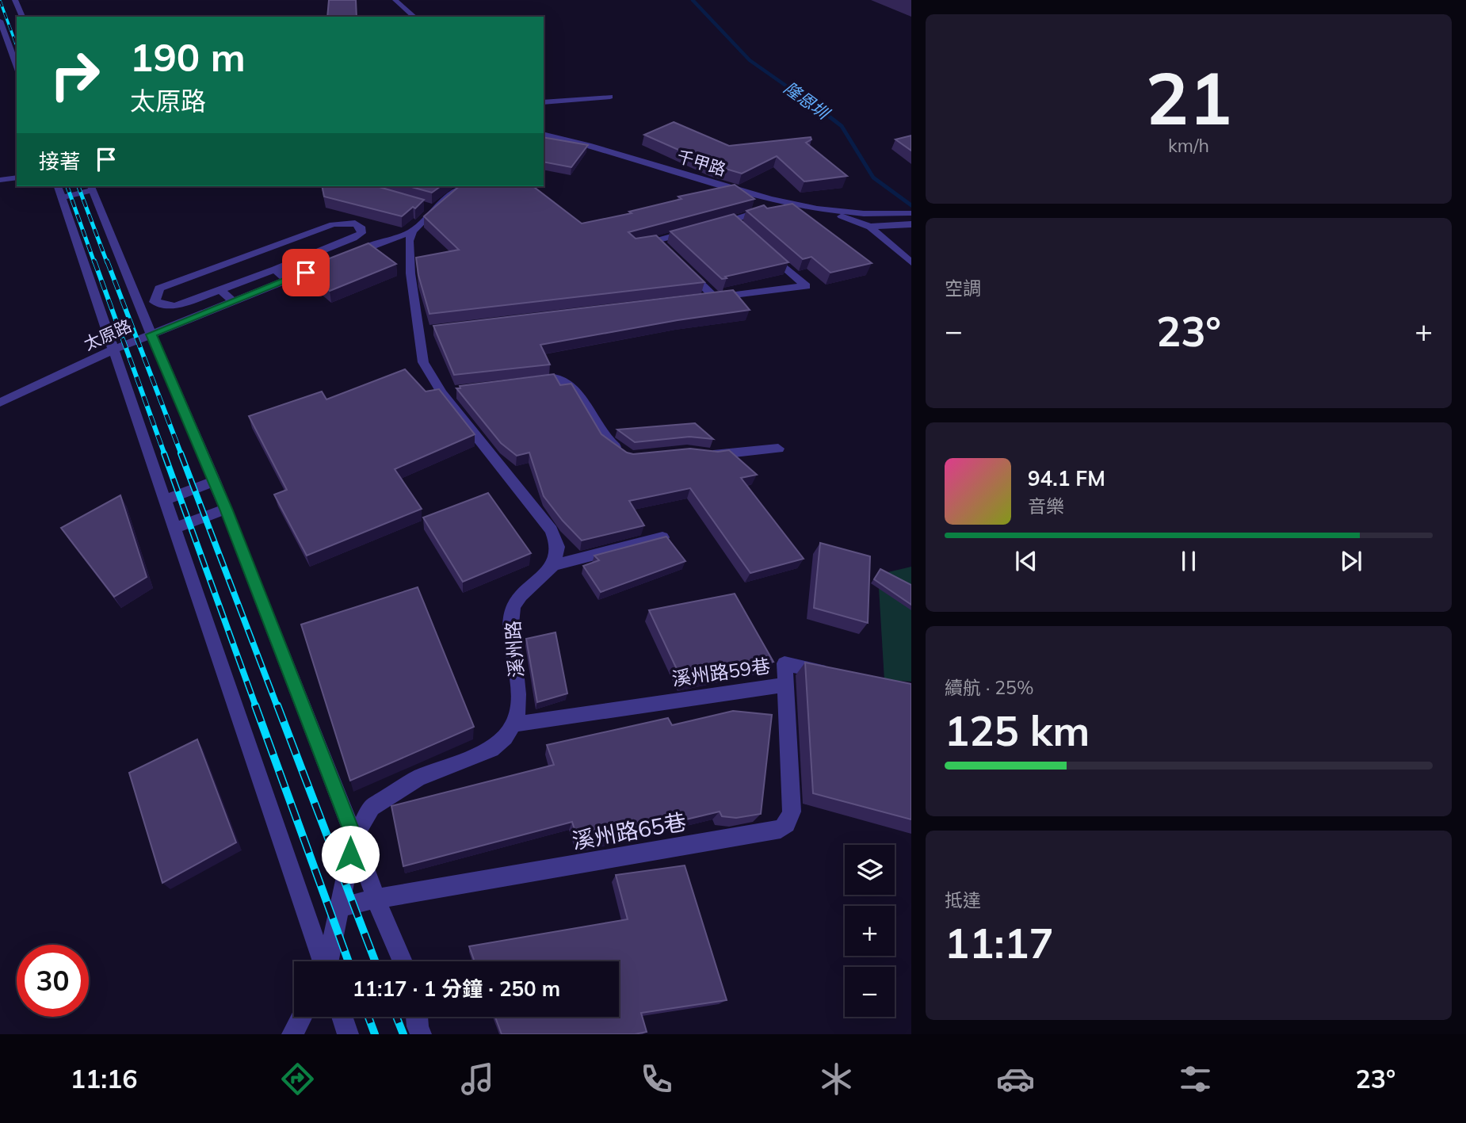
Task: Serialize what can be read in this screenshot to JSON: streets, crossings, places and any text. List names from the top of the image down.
{
  "streets": {
    "street": [
      "千甲路",
      "太原路",
      "溪州路",
      "溪州路59巷",
      "溪州路65巷"
    ]
  },
  "crossings": [
    ["溪州路", "溪州路59巷"],
    ["溪州路59巷", "溪州路65巷"]
  ],
  "water": ["隆恩圳"],
  "page": {
    "tile": [
      ["21", "km/h"],
      "空調",
      ["續航 · 25%", "125 km"],
      ["抵達", "11:17"]
    ],
    "turn": ["190 m", "太原路"],
    "then": "接著",
    "heat": ["−", "23°", "+"],
    "song": ["94.1 FM", "音樂"],
    "map_buttons": ["+", "−"],
    "limit": "30",
    "trip": "11:17 · 1 分鐘 · 250 m",
    "tabs": ["11:16", "23°"]
  }
}
